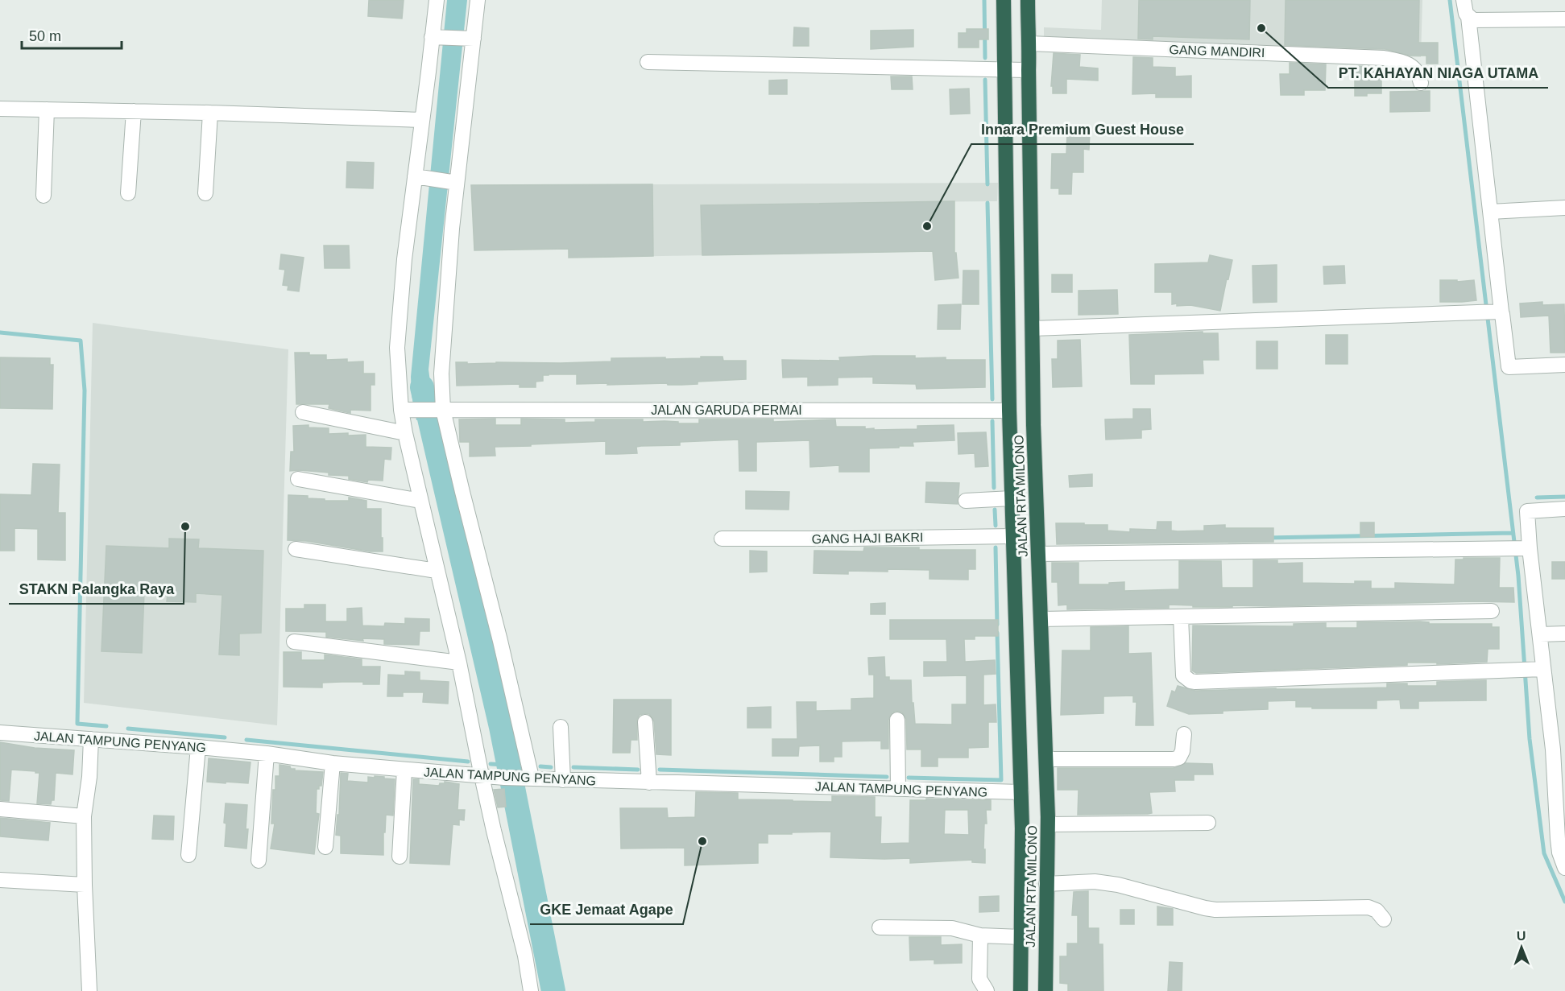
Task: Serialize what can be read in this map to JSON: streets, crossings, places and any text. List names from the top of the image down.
{
  "streets": {
    "highway": ["JALAN RTA MILONO"],
    "street": [
      "GANG MANDIRI",
      "JALAN GARUDA PERMAI",
      "GANG HAJI BAKRI",
      "JALAN TAMPUNG PENYANG"
    ]
  },
  "crossings": [
    ["GANG MANDIRI", "JALAN RTA MILONO"],
    ["JALAN GARUDA PERMAI", "JALAN RTA MILONO"],
    ["JALAN RTA MILONO", "GANG HAJI BAKRI"],
    ["JALAN RTA MILONO", "JALAN TAMPUNG PENYANG"]
  ],
  "places": [
    "PT. KAHAYAN NIAGA UTAMA",
    "Innara Premium Guest House",
    "STAKN Palangka Raya",
    "GKE Jemaat Agape"
  ],
  "scale_bar": "50 m",
  "north": "top"
}
